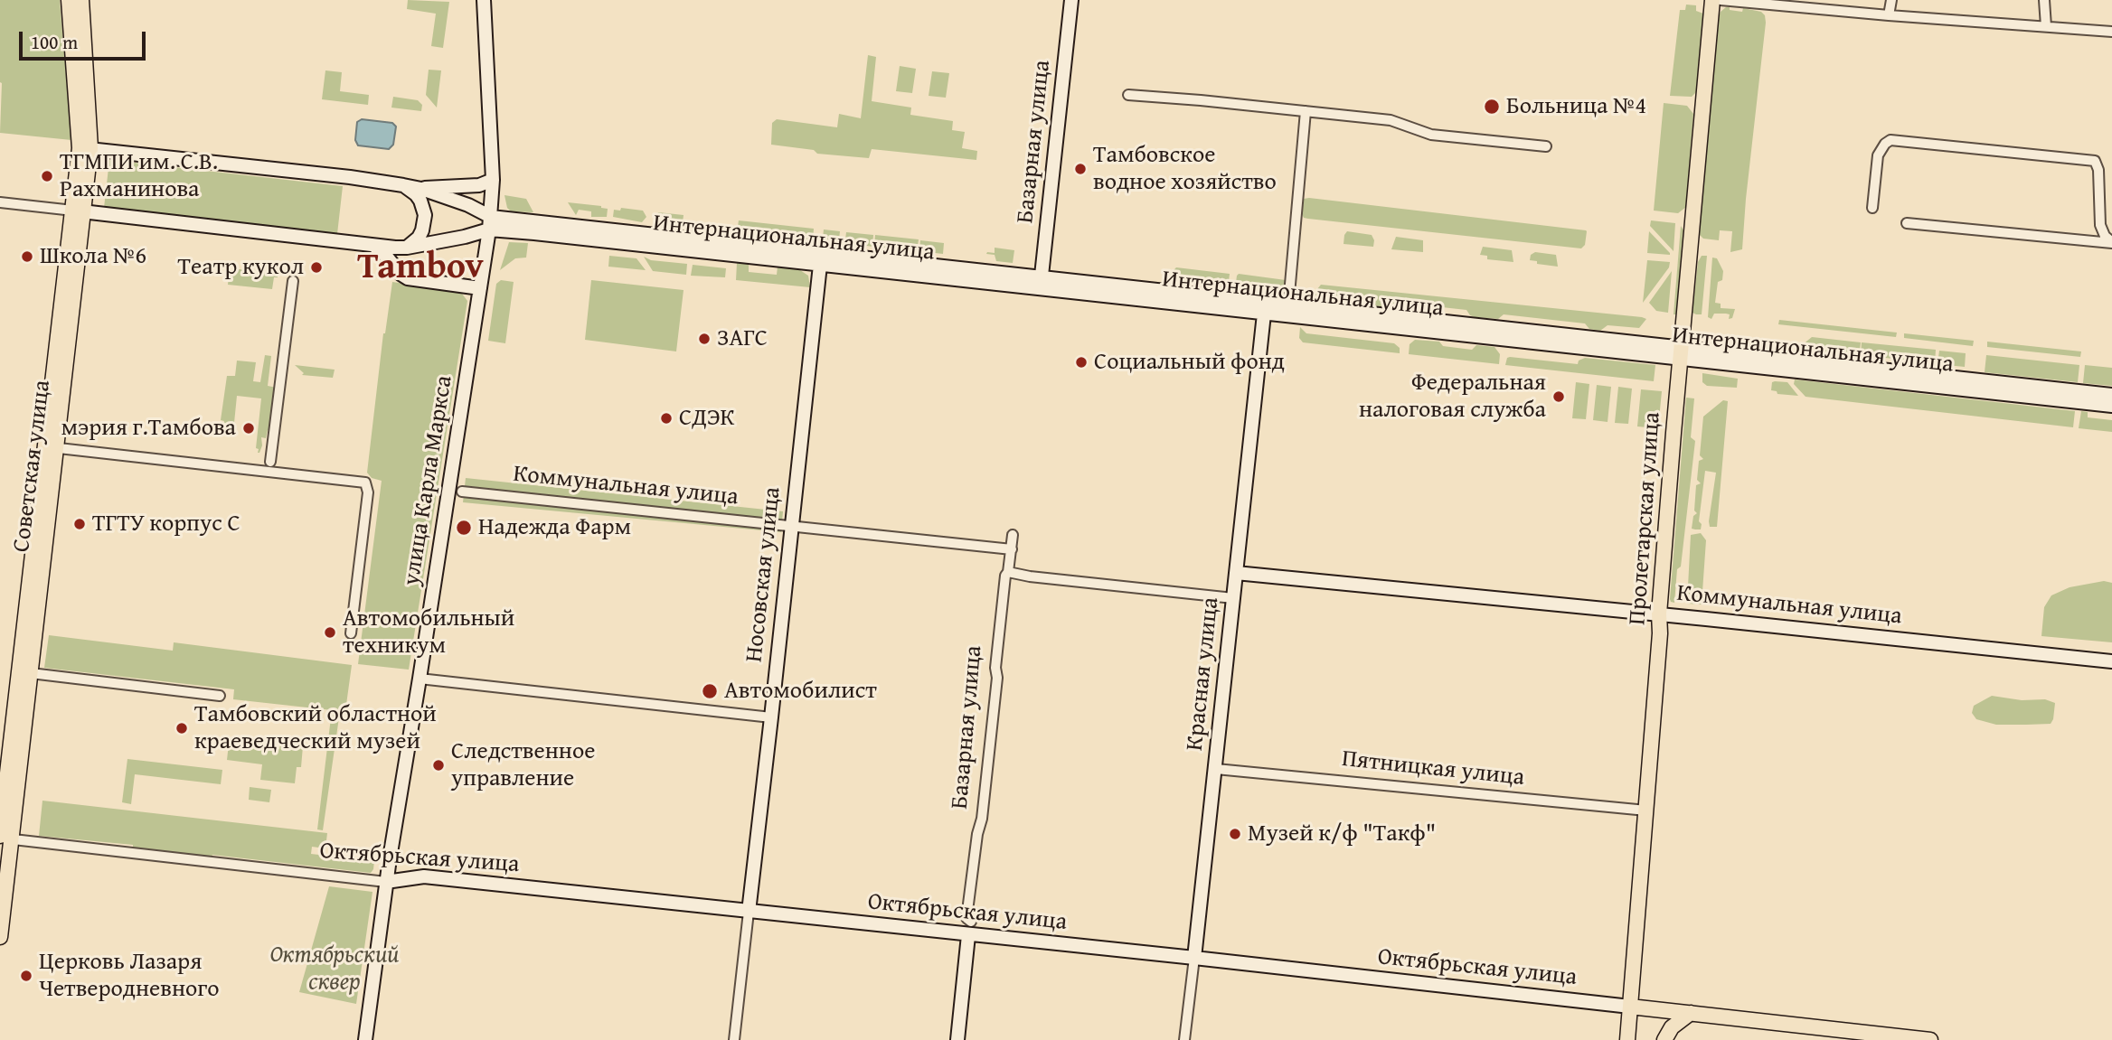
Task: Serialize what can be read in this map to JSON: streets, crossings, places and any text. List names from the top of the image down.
{
  "streets": {
    "main road": [
      "Базарная улица",
      "Интернациональная улица",
      "Советская улица",
      "улица Карла Маркса",
      "Коммунальная улица",
      "Пролетарская улица",
      "Носовская улица",
      "Красная улица",
      "Октябрьская улица"
    ],
    "street": ["Пятницкая улица"]
  },
  "crossings": [
    ["Базарная улица", "Интернациональная улица"],
    ["Базарная улица", "Коммунальная улица"],
    ["Базарная улица", "Октябрьская улица"],
    ["Интернациональная улица", "Советская улица"],
    ["Интернациональная улица", "улица Карла Маркса"],
    ["Интернациональная улица", "Пролетарская улица"],
    ["Интернациональная улица", "Носовская улица"],
    ["Интернациональная улица", "Красная улица"],
    ["Советская улица", "Октябрьская улица"],
    ["улица Карла Маркса", "Октябрьская улица"],
    ["Коммунальная улица", "Пролетарская улица"],
    ["Коммунальная улица", "Носовская улица"],
    ["Коммунальная улица", "Красная улица"],
    ["Пролетарская улица", "Пятницкая улица"],
    ["Пролетарская улица", "Октябрьская улица"],
    ["Носовская улица", "Октябрьская улица"],
    ["Красная улица", "Пятницкая улица"],
    ["Красная улица", "Октябрьская улица"]
  ],
  "districts": ["Tambov"],
  "parks": ["Октябрьский сквер"],
  "places": [
    "Больница №4",
    "Тамбовское водное хозяйство",
    "ТГМПИ им. С.В. Рахманинова",
    "Школа №6",
    "Театр кукол",
    "ЗАГС",
    "Социальный фонд",
    "Федеральная налоговая служба",
    "СДЭК",
    "мэрия г.Тамбова",
    "ТГТУ корпус С",
    "Надежда Фарм",
    "Автомобильный техникум",
    "Автомобилист",
    "Тамбовский областной краеведческий музей",
    "Следственное управление",
    "Музей к/ф \"Такф\"",
    "Церковь Лазаря Четверодневного"
  ],
  "scale_bar": "100 m"
}
